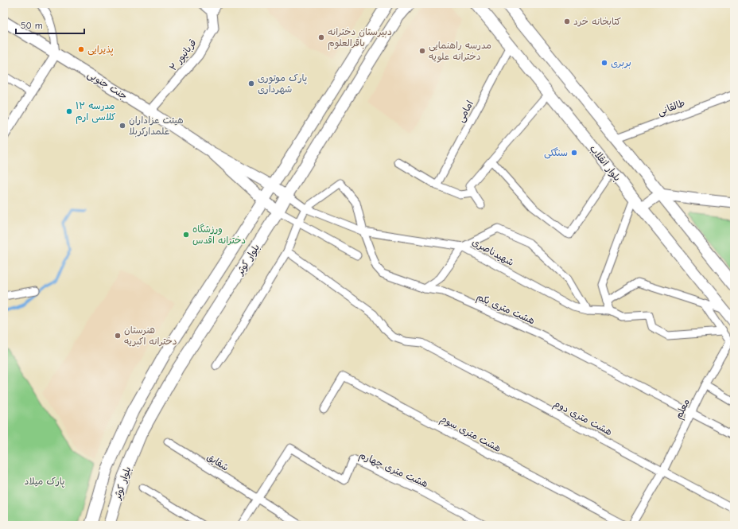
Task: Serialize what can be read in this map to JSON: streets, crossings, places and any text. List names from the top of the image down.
{
  "streets": {
    "main road": ["جنت جنوبی", "بلوار انقلاب", "بلوار کوثر"],
    "street": [
      "قربانپور ۲",
      "طالقانی",
      "امامی",
      "شهید‌ناصری",
      "هشت متری یکم",
      "معلم",
      "هشت متری دوم",
      "هشت متری سوم",
      "شقایق",
      "هشت متری چهارم"
    ]
  },
  "crossings": [
    ["قربانپور ۲", "جنت جنوبی"],
    ["امامی", "بلوار انقلاب"],
    ["شهید‌ناصری", "هشت متری یکم"],
    ["شهید‌ناصری", "معلم"],
    ["هشت متری یکم", "معلم"],
    ["معلم", "هشت متری دوم"],
    ["شقایق", "هشت متری چهارم"]
  ],
  "parks": ["پارک میلاد"],
  "places": [
    "کتابخانه خرد",
    "دبیرستان دخترانه باقرالعلوم",
    "پذیرایی",
    "مدرسه راهنمایی دخترانه علویه",
    "بربری",
    "پارک موتوری شهرداری",
    "مدرسه ۱۲ کلاسی ارم",
    "هیئت عزاداران علمدارکربلا",
    "سنگکی",
    "ورزشگاه دخترانه اقدس",
    "هنرستان دخترانه اکبریه"
  ],
  "scale_bar": "50 m"
}
